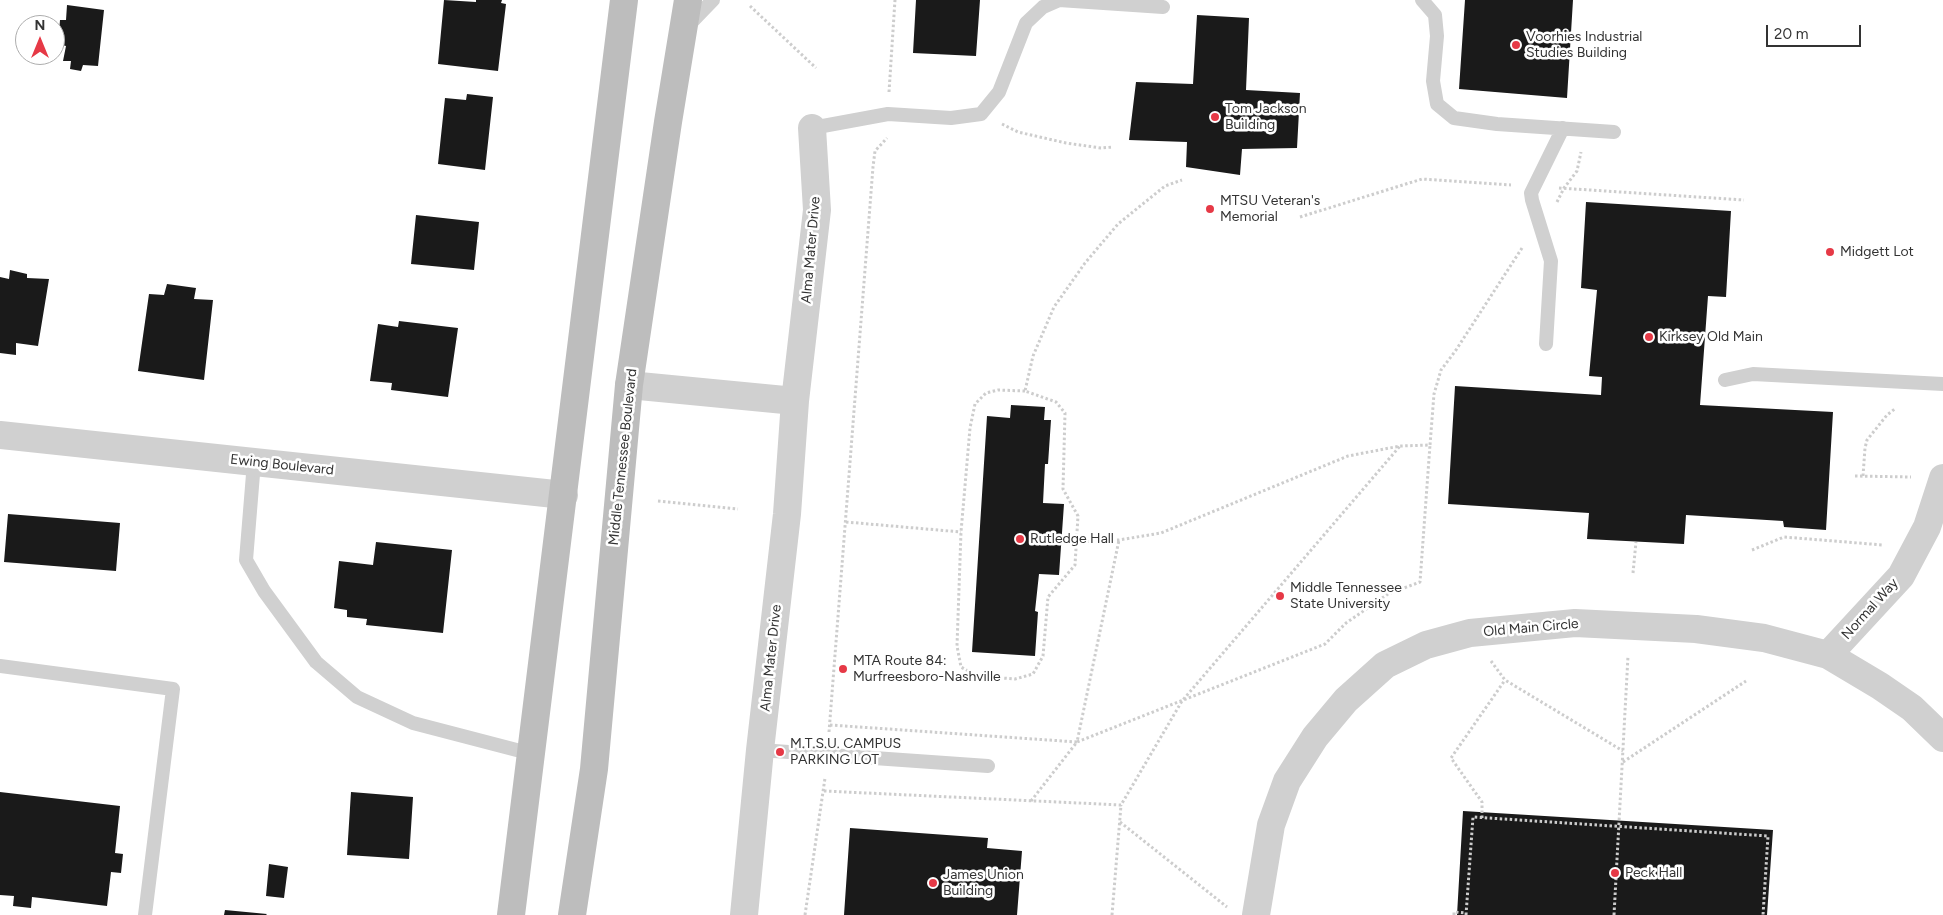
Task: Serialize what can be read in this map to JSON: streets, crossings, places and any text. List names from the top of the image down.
{
  "streets": {
    "main road": ["Middle Tennessee Boulevard"],
    "street": [
      "Alma Mater Drive",
      "Ewing Boulevard",
      "Normal Way",
      "Old Main Circle"
    ]
  },
  "crossings": [
    ["Normal Way", "Old Main Circle"]
  ],
  "places": [
    "Voorhies Industrial Studies Building",
    "Tom Jackson Building",
    "MTSU Veteran's Memorial",
    "Midgett Lot",
    "Kirksey Old Main",
    "Rutledge Hall",
    "Middle Tennessee State University",
    "MTA Route 84: Murfreesboro-Nashville",
    "M.T.S.U. CAMPUS PARKING LOT",
    "Peck Hall",
    "James Union Building"
  ],
  "scale_bar": "20 m",
  "north": "top"
}
